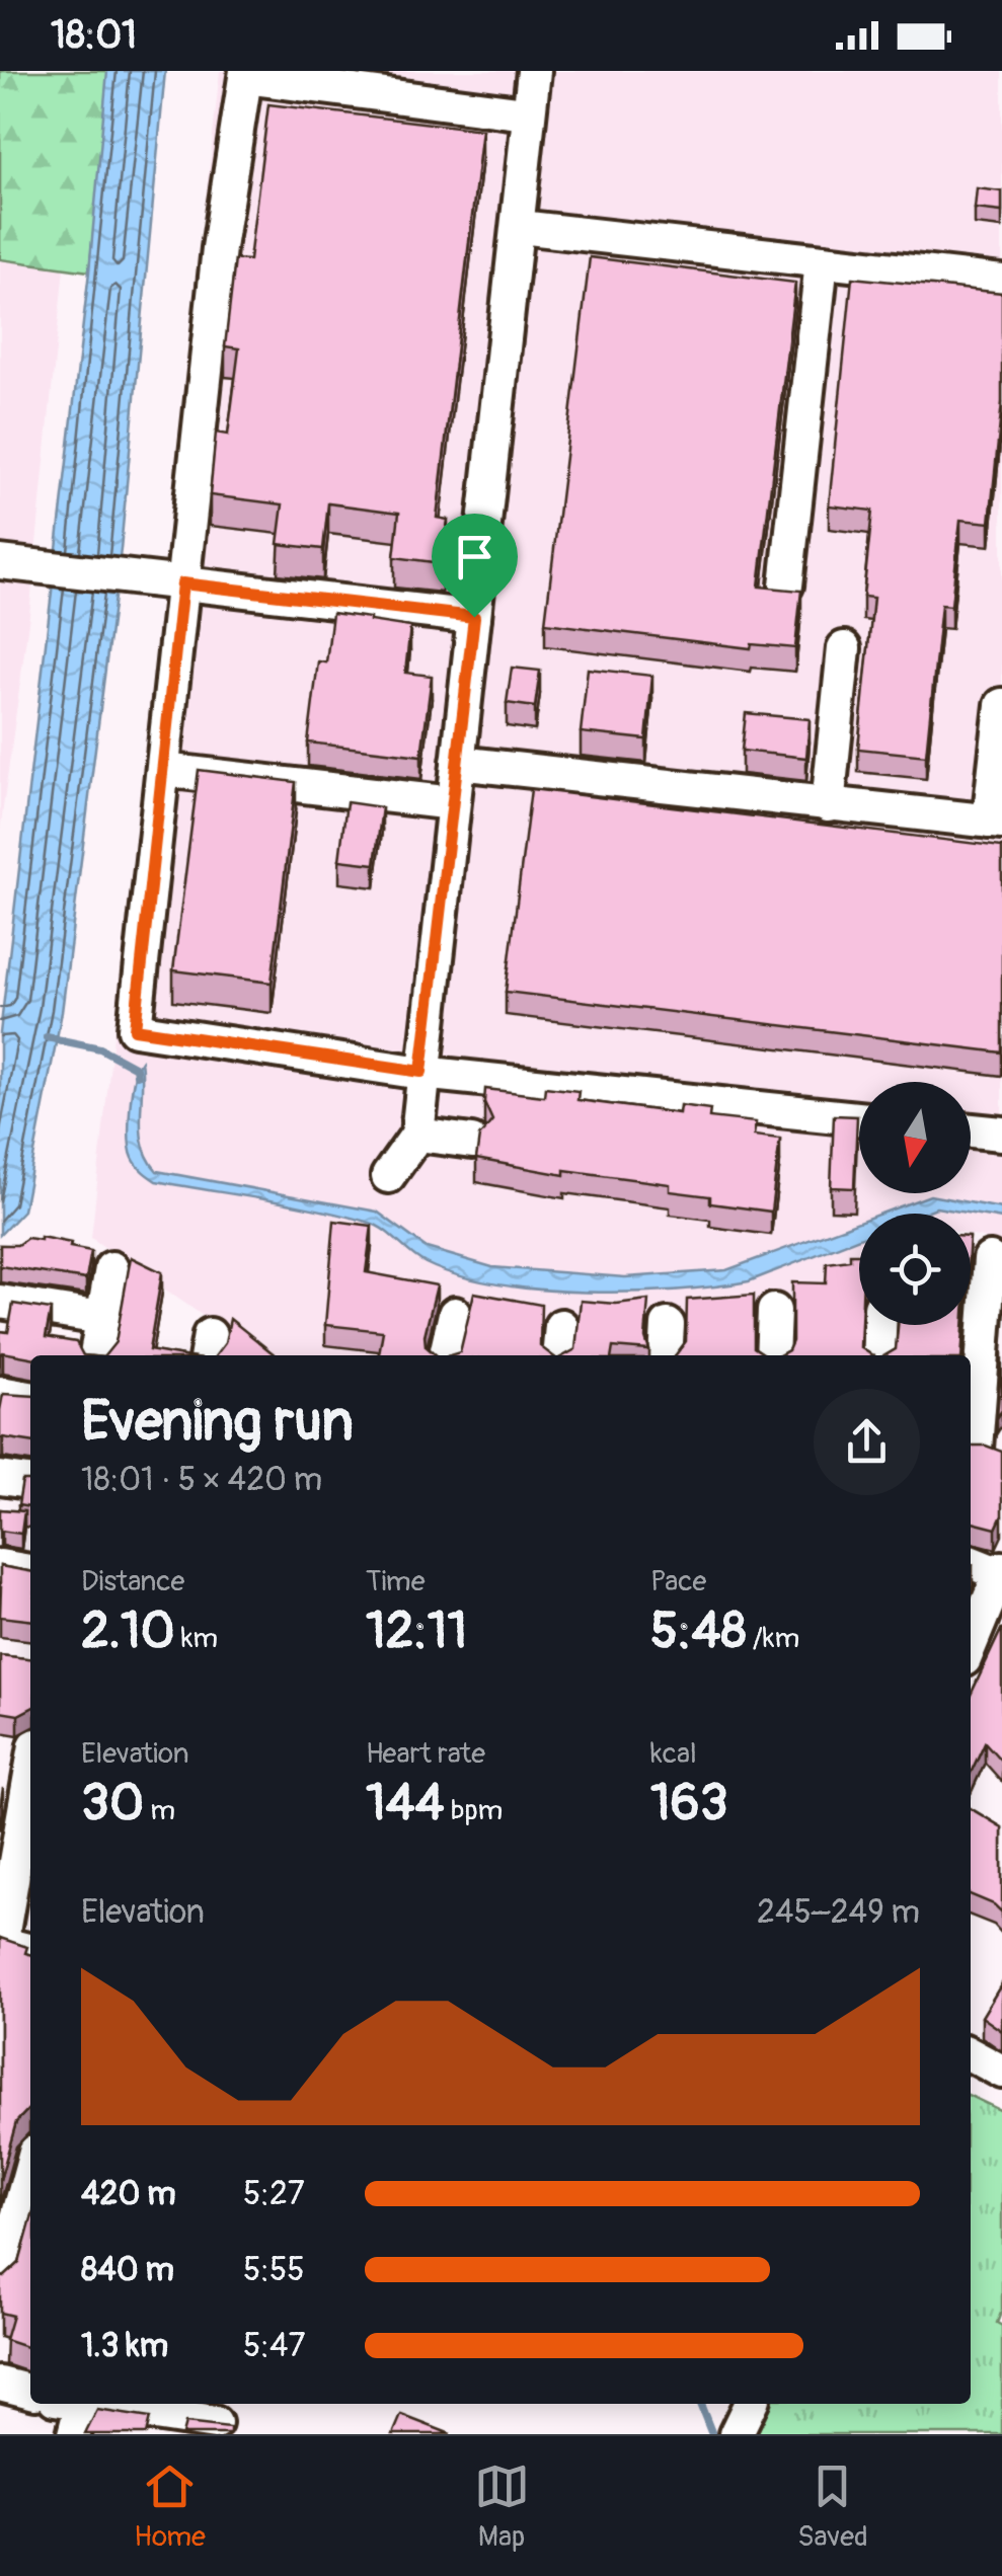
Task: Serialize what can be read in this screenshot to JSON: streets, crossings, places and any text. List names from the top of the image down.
{
  "north": "bottom",
  "page": {
    "status": "18:01",
    "heading": ["Evening run", "18:01 · 5 × 420 m"],
    "stats": [
      ["Distance", "2.10 km"],
      ["Time", "12:11"],
      ["Pace", "5:48 /km"],
      ["Elevation", "30 m"],
      ["Heart rate", "144 bpm"],
      ["kcal", "163"]
    ],
    "chart": ["Elevation", "245–249 m"],
    "list": [
      {
        "name": "420 m",
        "note": "5:27"
      },
      {
        "name": "840 m",
        "note": "5:55"
      },
      {
        "name": "1.3 km",
        "note": "5:47"
      }
    ],
    "tabs": ["Home", "Map", "Saved"]
  }
}
